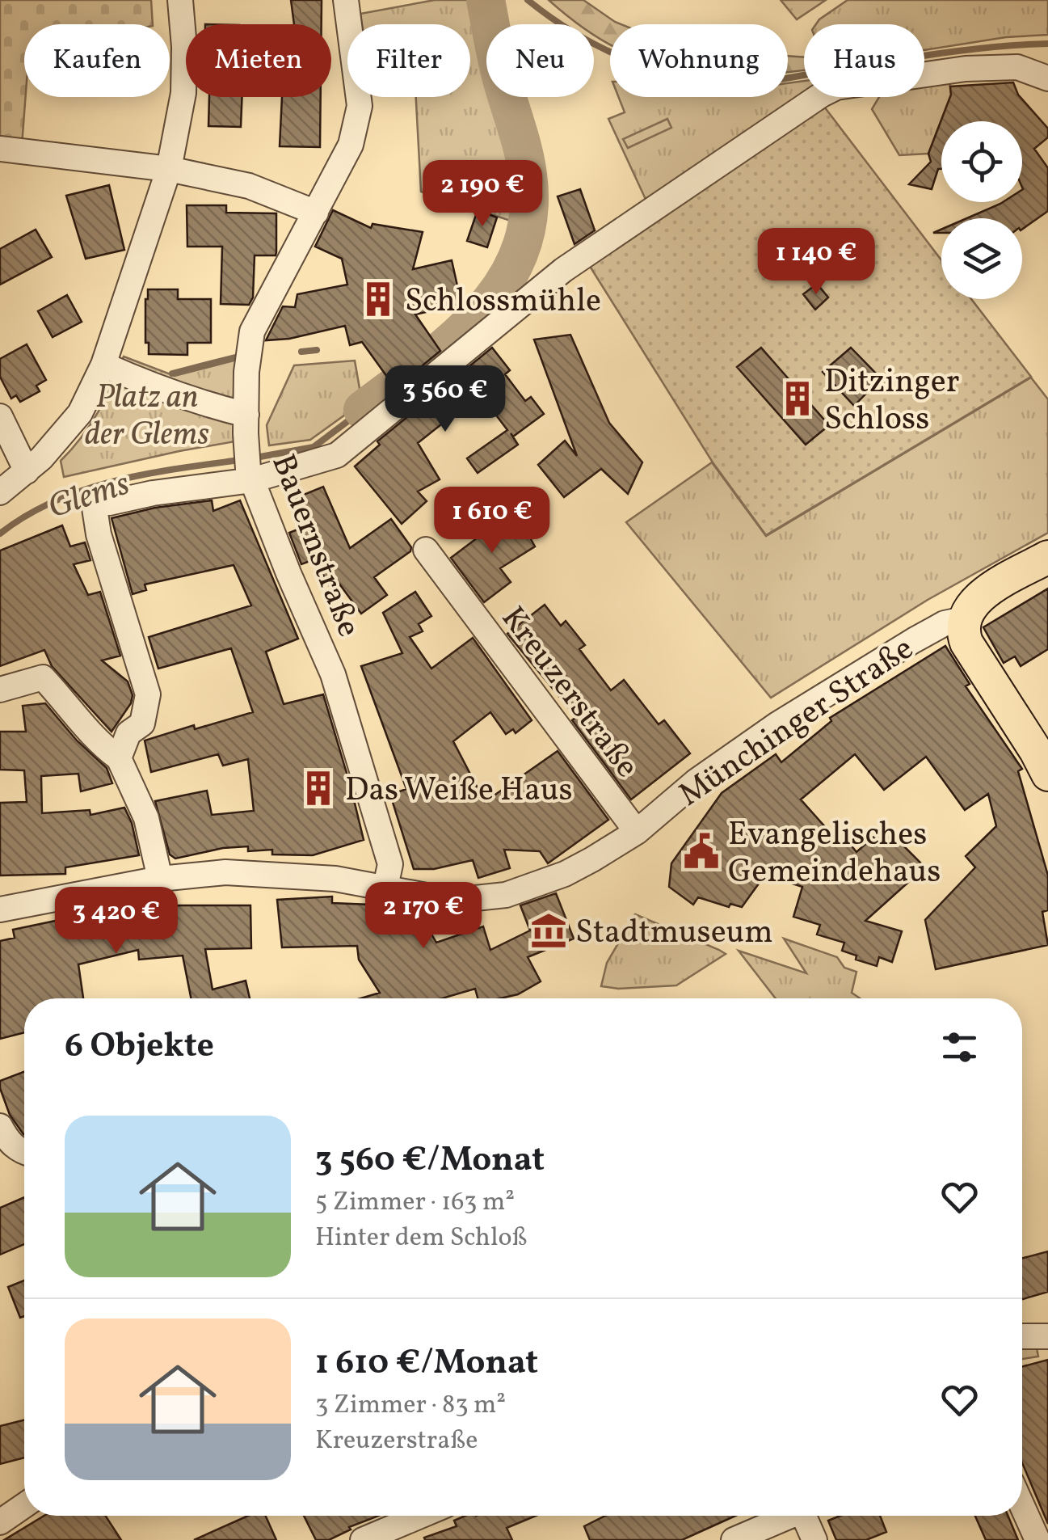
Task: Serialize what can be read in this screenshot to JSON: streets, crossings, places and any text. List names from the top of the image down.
{
  "streets": {
    "main road": ["Münchinger Straße"],
    "street": ["Bauernstraße", "Kreuzerstraße"]
  },
  "crossings": [
    ["Bauernstraße", "Münchinger Straße"],
    ["Kreuzerstraße", "Münchinger Straße"]
  ],
  "water": ["Glems"],
  "parks": ["Platz an der Glems"],
  "places": {
    "building": ["Schlossmühle", "Ditzinger Schloss", "Das Weiße Haus"],
    "public building": ["Evangelisches Gemeindehaus"],
    "museum": ["Stadtmuseum"]
  },
  "page": {
    "chip": [
      "Kaufen",
      "Mieten",
      "Filter",
      "Neu",
      "Wohnung",
      "Haus"
    ],
    "price": [
      "2 190 €",
      "1 140 €",
      "3 560 €",
      "1 610 €",
      "2 170 €",
      "3 420 €"
    ],
    "heading": "6 Objekte",
    "list": [
      {
        "name": "3 560 €/Monat",
        "note": "5 Zimmer · 163 m² · Hinter dem Schloß"
      },
      {
        "name": "1 610 €/Monat",
        "note": "3 Zimmer · 83 m² · Kreuzerstraße"
      }
    ]
  }
}
